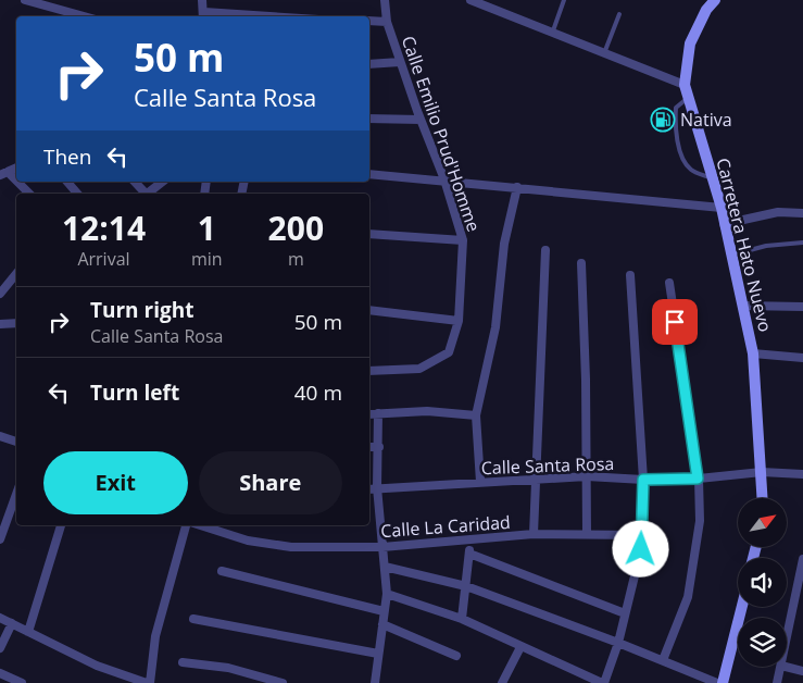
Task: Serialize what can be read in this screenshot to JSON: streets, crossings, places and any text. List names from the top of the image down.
{
  "streets": {
    "main road": ["Carretera Hato Nuevo"],
    "street": ["Calle Emilio Prud'Homme", "Calle Santa Rosa", "Calle La Caridad"]
  },
  "crossings": [
    ["Carretera Hato Nuevo", "Calle Santa Rosa"]
  ],
  "places": {
    "fuel station": ["Nativa"]
  },
  "north": "top right",
  "page": {
    "turn": ["50 m", "Calle Santa Rosa"],
    "then": "Then",
    "eta": [
      "12:14",
      "Arrival",
      "1",
      "min",
      "200",
      "m"
    ],
    "list": [
      {
        "name": "Turn right",
        "note": "Calle Santa Rosa",
        "value": "50 m"
      },
      {
        "name": "Turn left",
        "value": "40 m"
      }
    ],
    "buttons": ["Exit", "Share"]
  }
}
